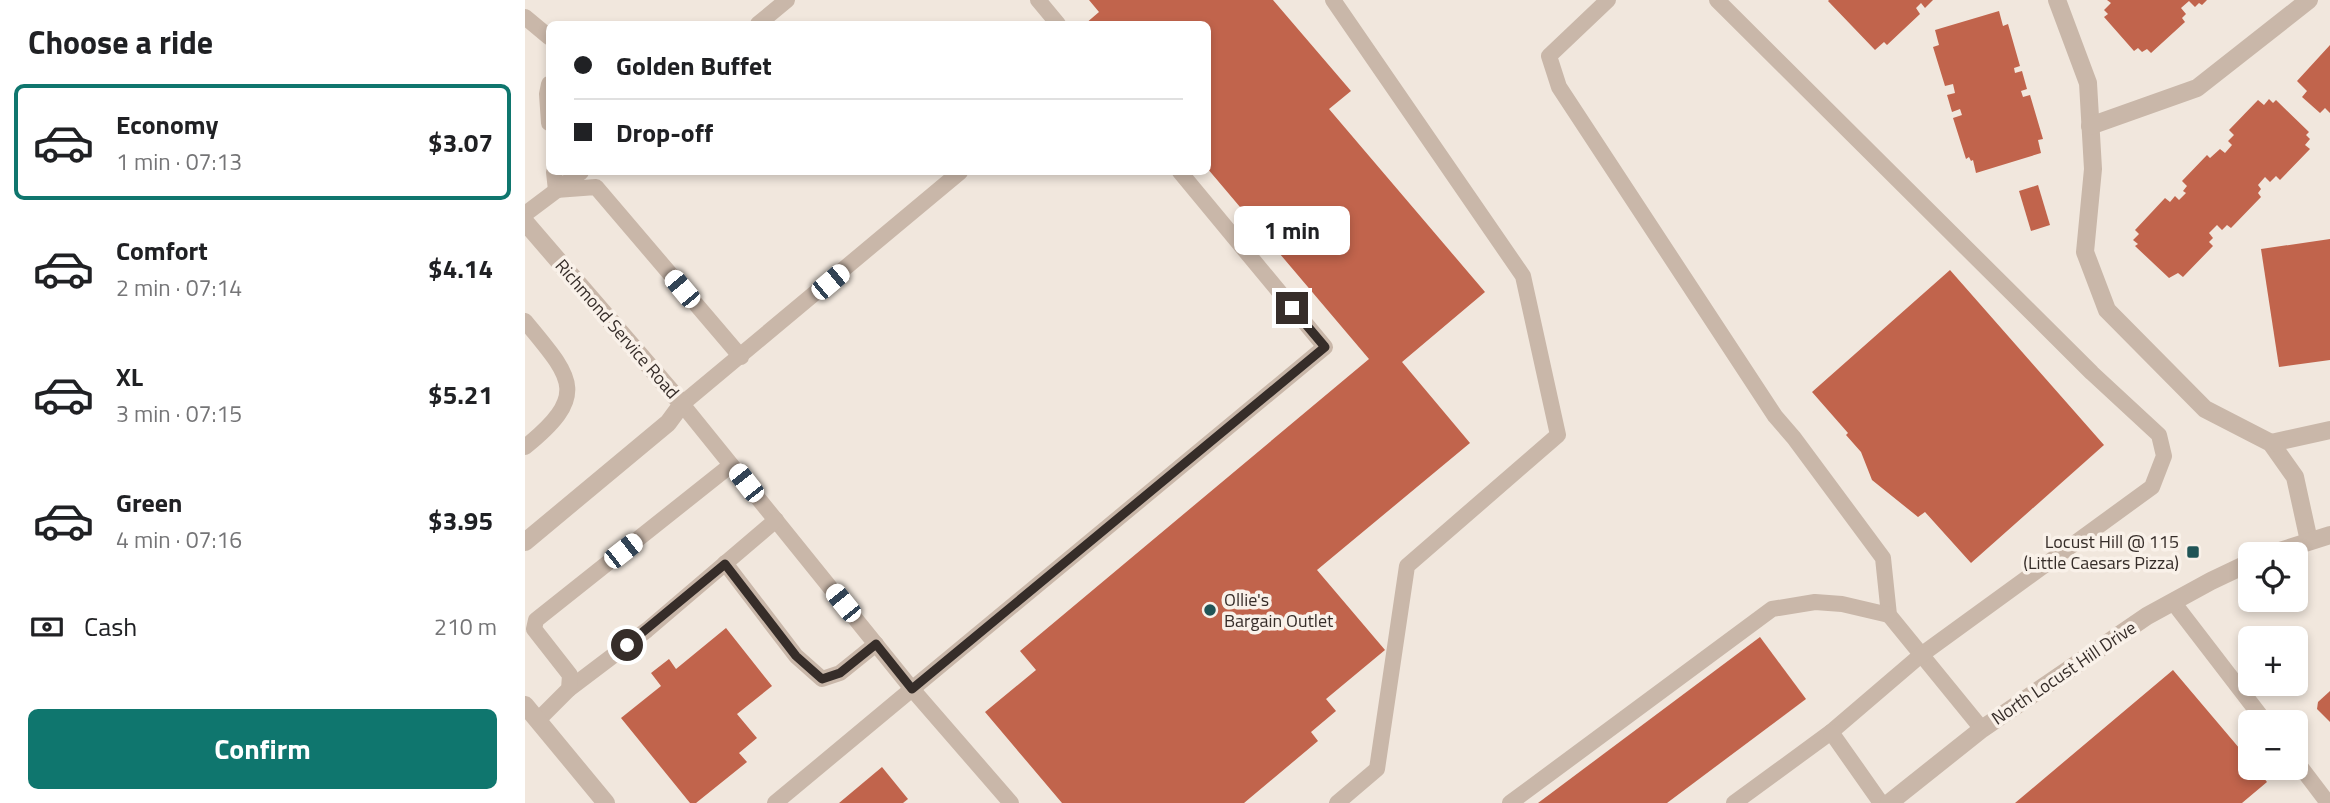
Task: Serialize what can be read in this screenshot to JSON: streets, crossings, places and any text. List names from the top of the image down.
{
  "streets": {
    "street": ["Richmond Service Road", "North Locust Hill Drive"]
  },
  "places": {
    "transit": ["Locust Hill @ 115 (Little Caesars Pizza)"],
    "other": ["Ollie's Bargain Outlet"]
  },
  "page": {
    "heading": "Choose a ride",
    "banner": ["Golden Buffet", "Drop-off"],
    "list": [
      {
        "name": "Economy",
        "note": "1 min · 07:13",
        "value": "$3.07"
      },
      {
        "name": "Comfort",
        "note": "2 min · 07:14",
        "value": "$4.14"
      },
      {
        "name": "XL",
        "note": "3 min · 07:15",
        "value": "$5.21"
      },
      {
        "name": "Green",
        "note": "4 min · 07:16",
        "value": "$3.95"
      }
    ],
    "bubble": "1 min",
    "map_buttons": ["+", "−"],
    "pay": ["Cash", "210 m"],
    "buttons": "Confirm"
  }
}
